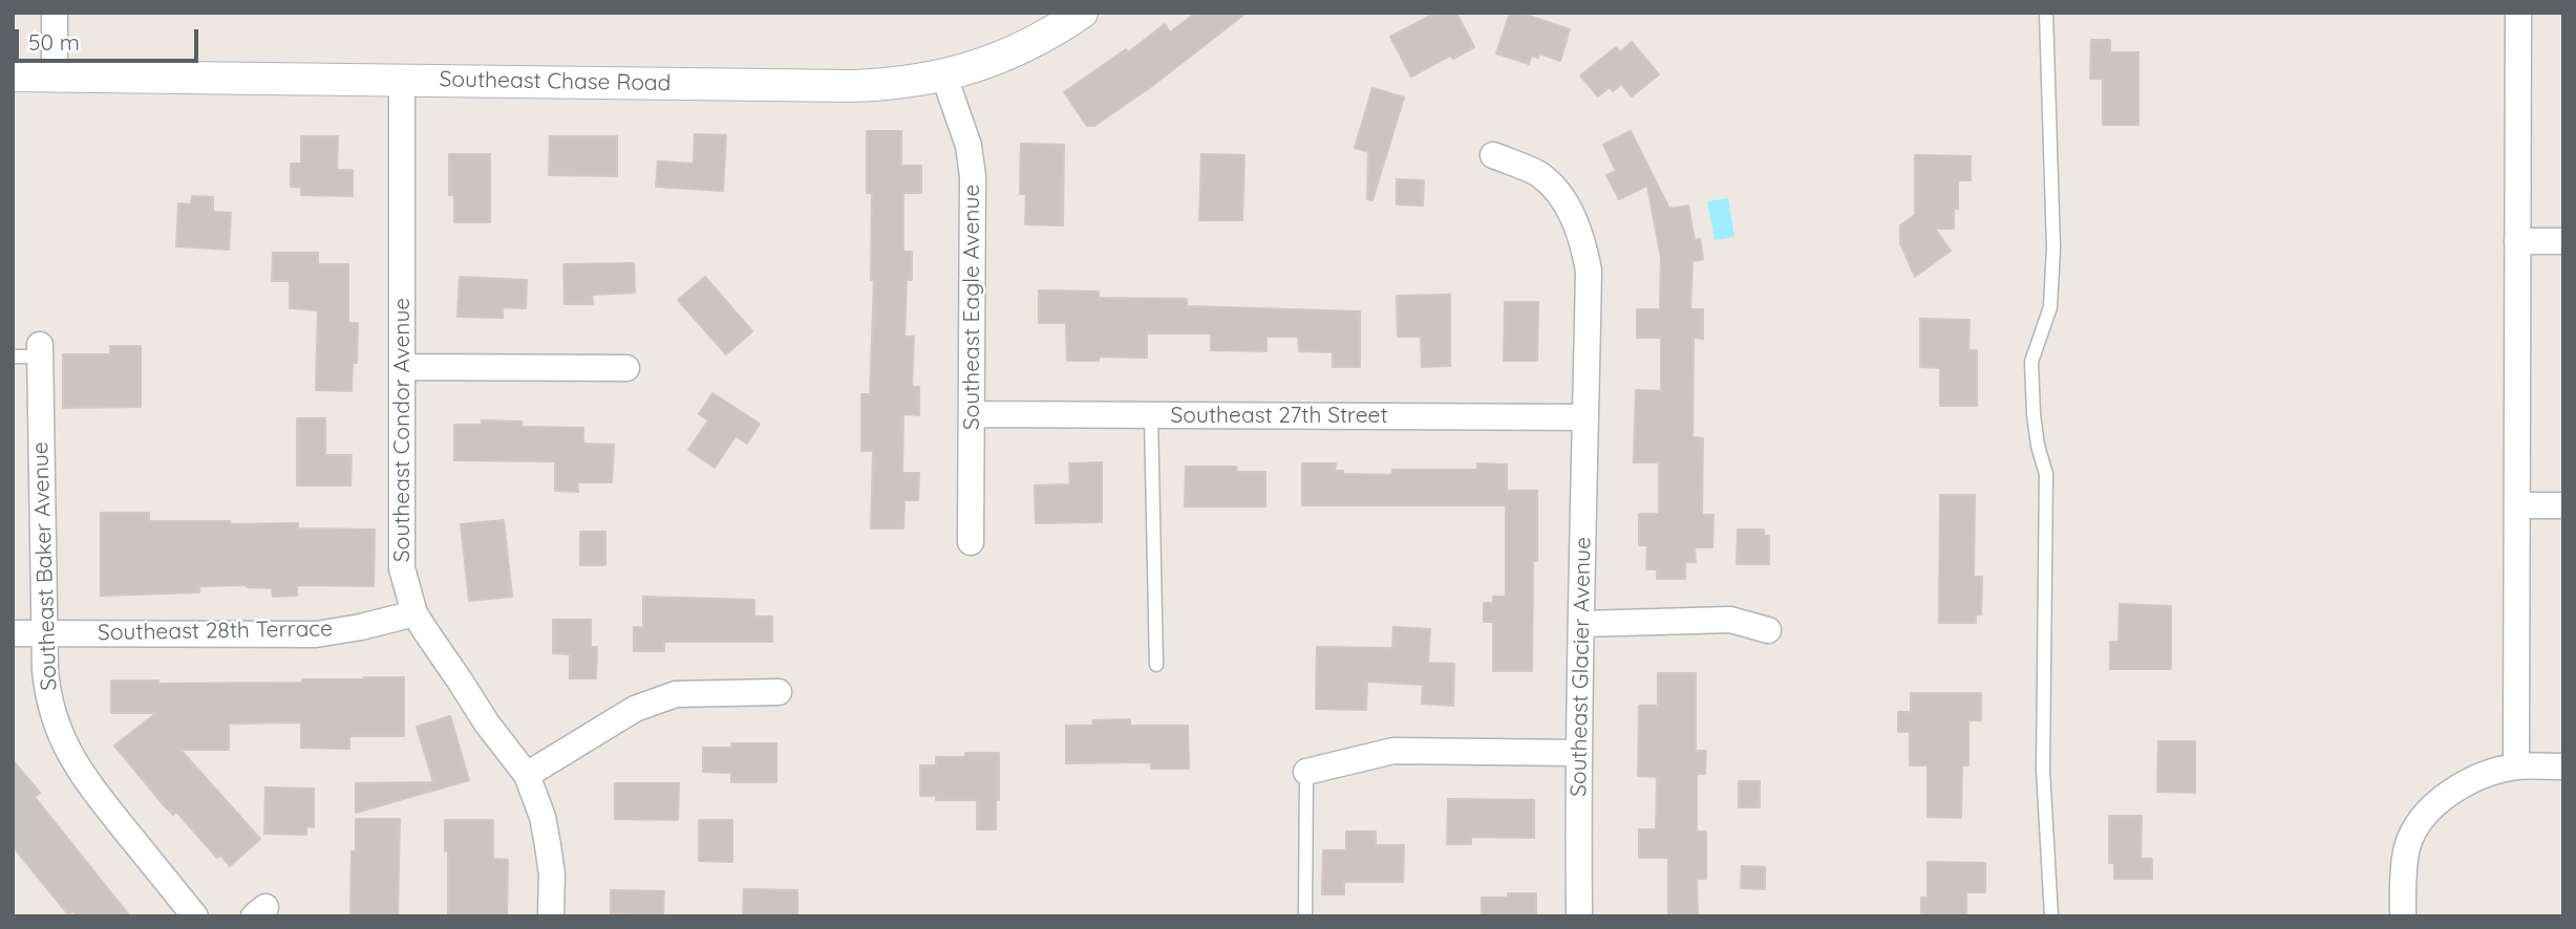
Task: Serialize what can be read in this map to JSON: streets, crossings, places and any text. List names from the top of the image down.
{
  "streets": {
    "street": [
      "Southeast Chase Road",
      "Southeast Eagle Avenue",
      "Southeast 27th Street",
      "Southeast Condor Avenue",
      "Southeast Baker Avenue",
      "Southeast 28th Terrace",
      "Southeast Glacier Avenue"
    ]
  },
  "crossings": [
    ["Southeast Chase Road", "Southeast Eagle Avenue"],
    ["Southeast Chase Road", "Southeast Condor Avenue"],
    ["Southeast Eagle Avenue", "Southeast 27th Street"],
    ["Southeast 27th Street", "Southeast Glacier Avenue"],
    ["Southeast Condor Avenue", "Southeast 28th Terrace"],
    ["Southeast Baker Avenue", "Southeast 28th Terrace"]
  ],
  "scale_bar": "50 m"
}
